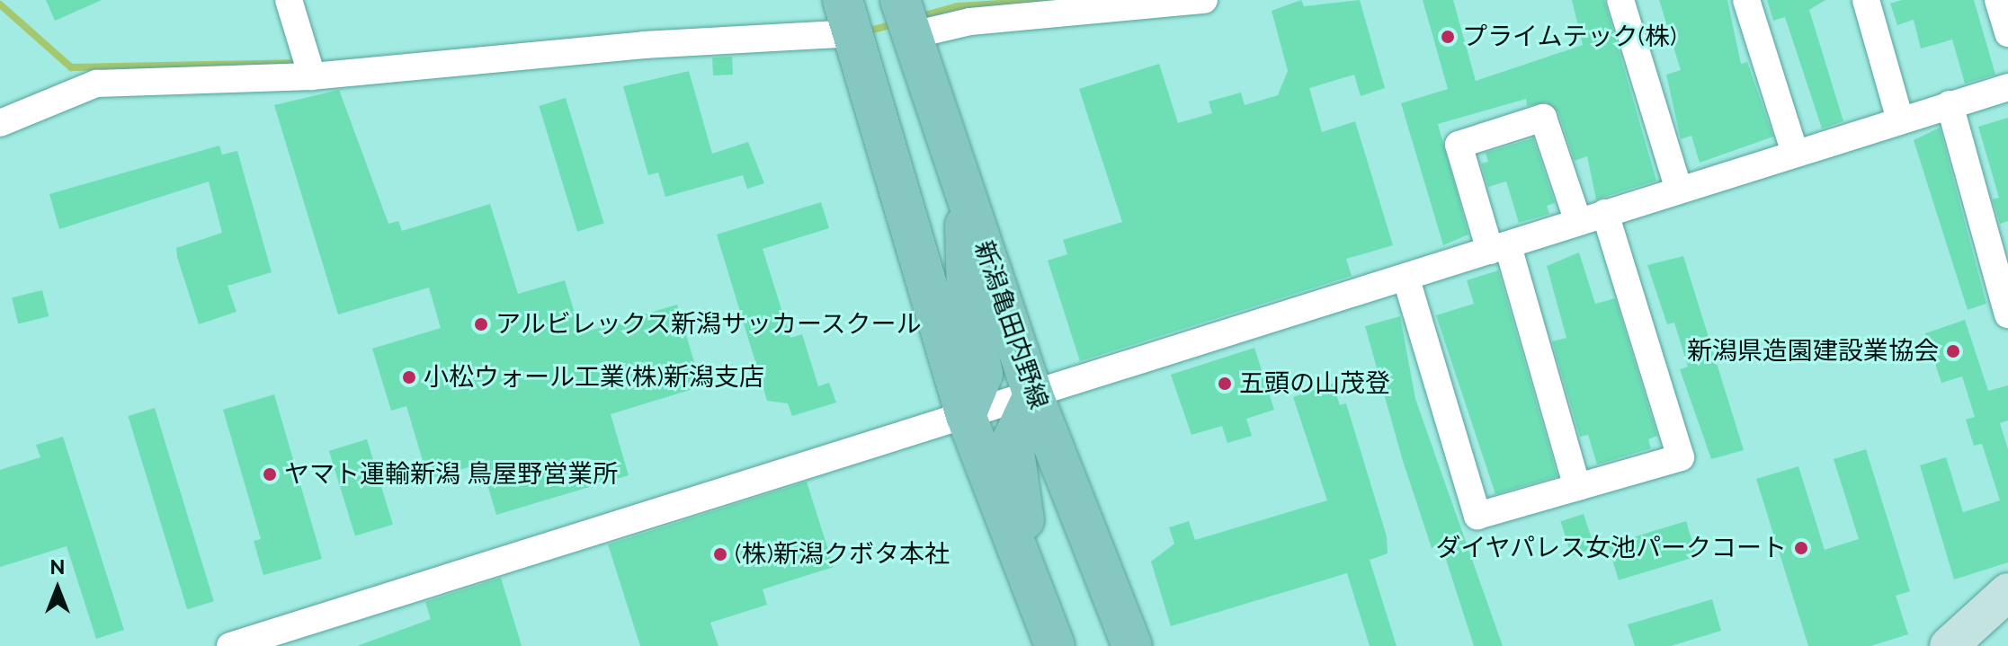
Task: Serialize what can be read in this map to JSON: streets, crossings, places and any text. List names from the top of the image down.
{
  "streets": {
    "main road": ["新潟亀田内野線"]
  },
  "places": [
    "プライムテック(株)",
    "アルビレックス新潟サッカースクール",
    "新潟県造園建設業協会",
    "小松ウォール工業(株)新潟支店",
    "五頭の山茂登",
    "ヤマト運輸新潟 鳥屋野営業所",
    "ダイヤパレス女池パークコート",
    "(株)新潟クボタ本社"
  ],
  "north": "top"
}
